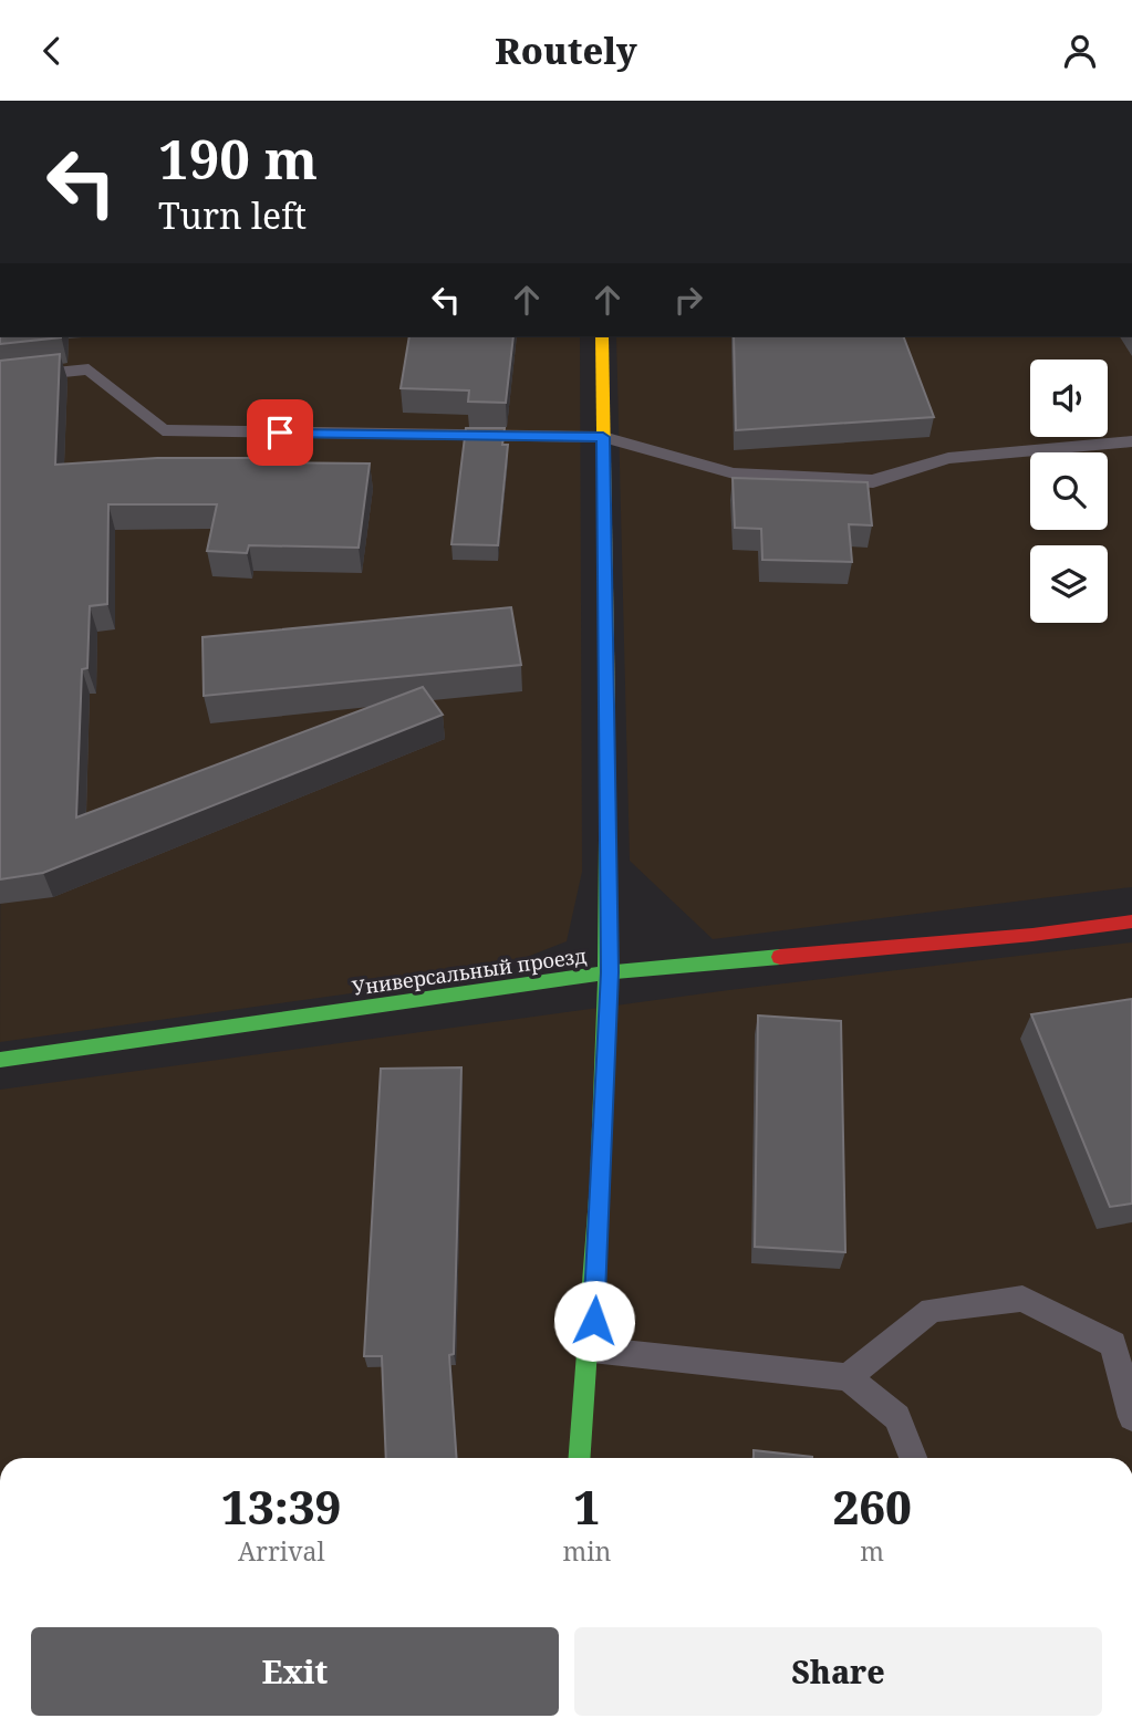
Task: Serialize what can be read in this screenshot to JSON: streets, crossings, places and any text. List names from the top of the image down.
{
  "streets": {
    "street": ["Универсальный проезд"]
  },
  "page": {
    "header": "Routely",
    "turn": ["190 m", "Turn left"],
    "eta": [
      "13:39",
      "Arrival",
      "1",
      "min",
      "260",
      "m"
    ],
    "buttons": ["Exit", "Share"]
  }
}
